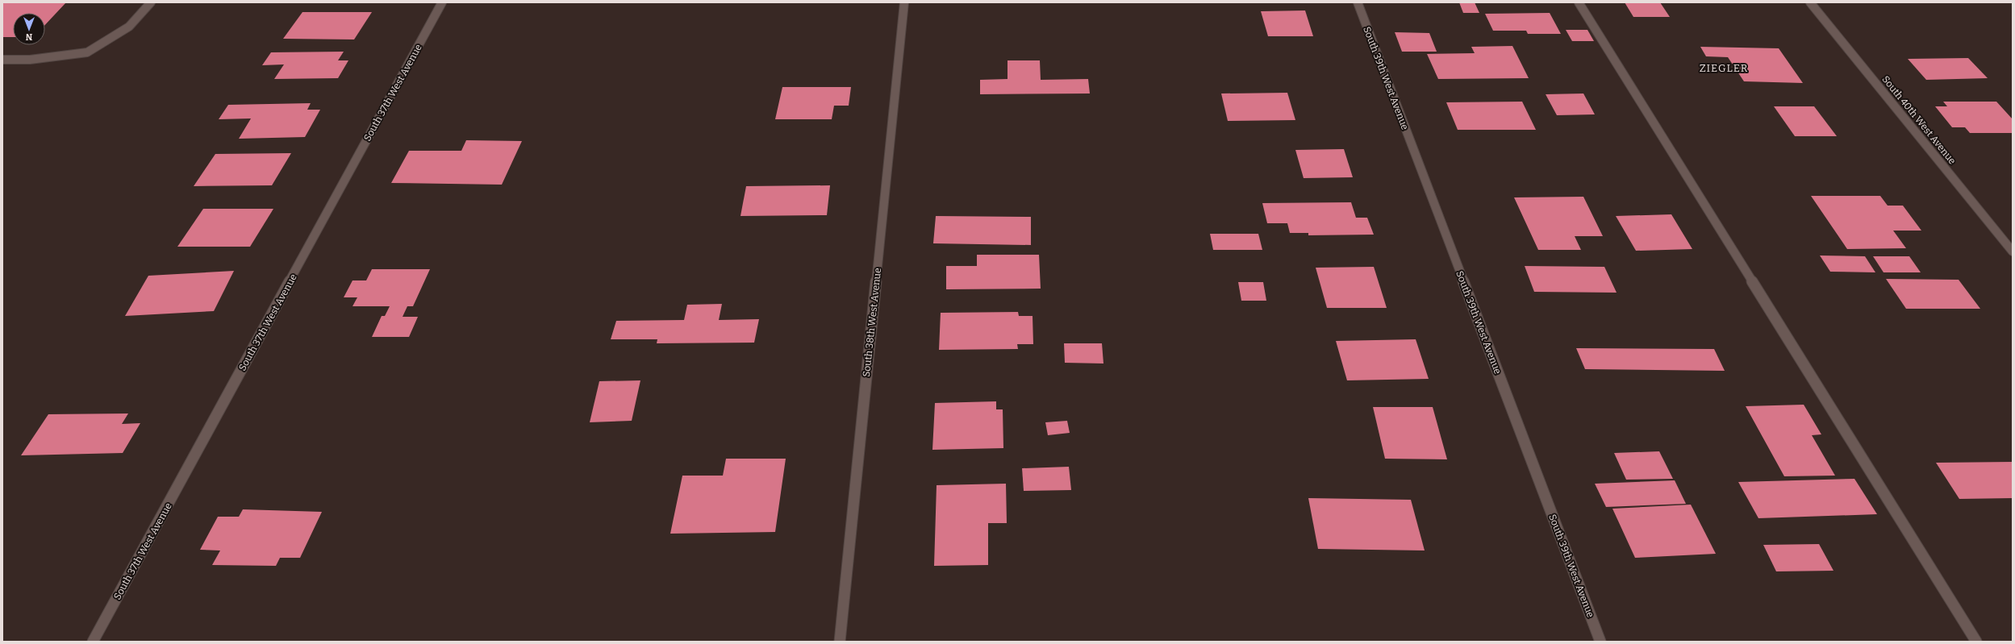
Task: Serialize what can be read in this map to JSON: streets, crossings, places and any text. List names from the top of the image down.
{
  "streets": {
    "street": [
      "South 39th West Avenue",
      "South 37th West Avenue",
      "South 40th West Avenue",
      "South 38th West Avenue"
    ]
  },
  "districts": ["ZIEGLER"],
  "north": "bottom"
}
